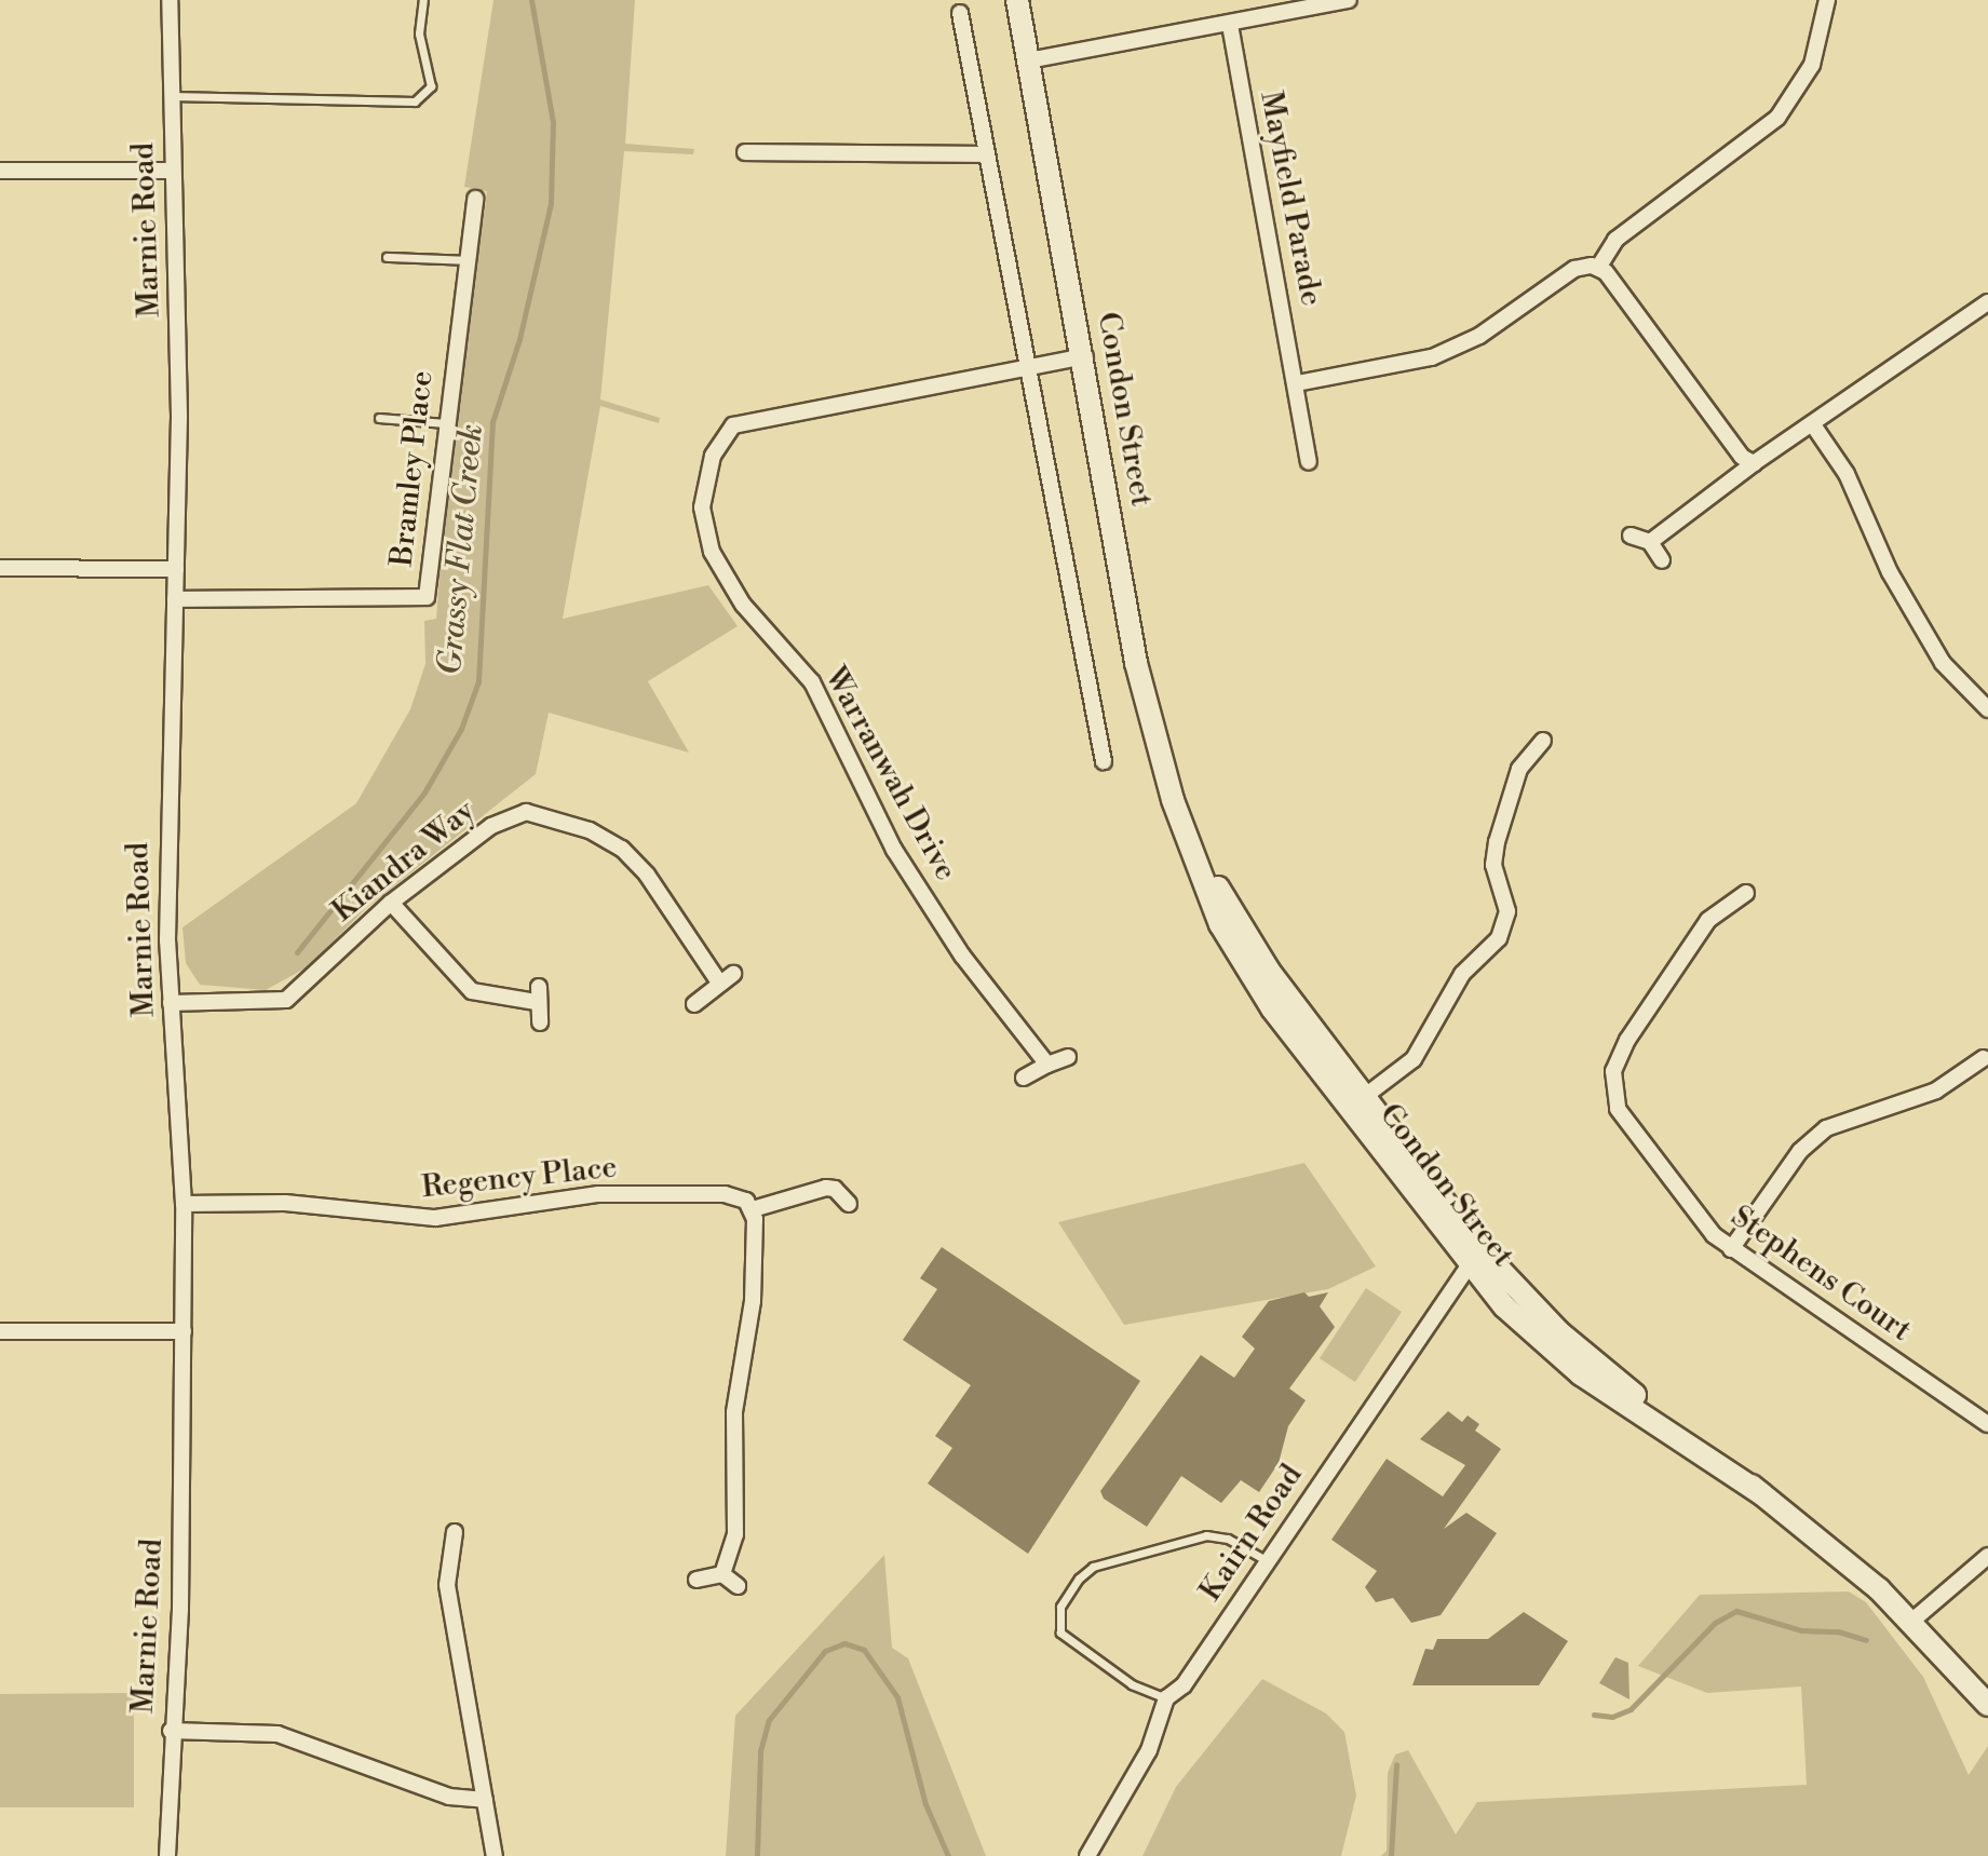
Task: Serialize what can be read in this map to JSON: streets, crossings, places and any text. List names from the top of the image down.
{
  "streets": {
    "main road": ["Condon Street"],
    "street": [
      "Mayfield Parade",
      "Marnie Road",
      "Bramley Place",
      "Warranwah Drive",
      "Kiandra Way",
      "Regency Place",
      "Stephens Court",
      "Kairn Road"
    ]
  },
  "crossings": [
    ["Marnie Road", "Bramley Place"],
    ["Marnie Road", "Kiandra Way"],
    ["Marnie Road", "Regency Place"],
    ["Condon Street", "Warranwah Drive"],
    ["Condon Street", "Kairn Road"]
  ],
  "water": ["Grassy Flat Creek"]
}
